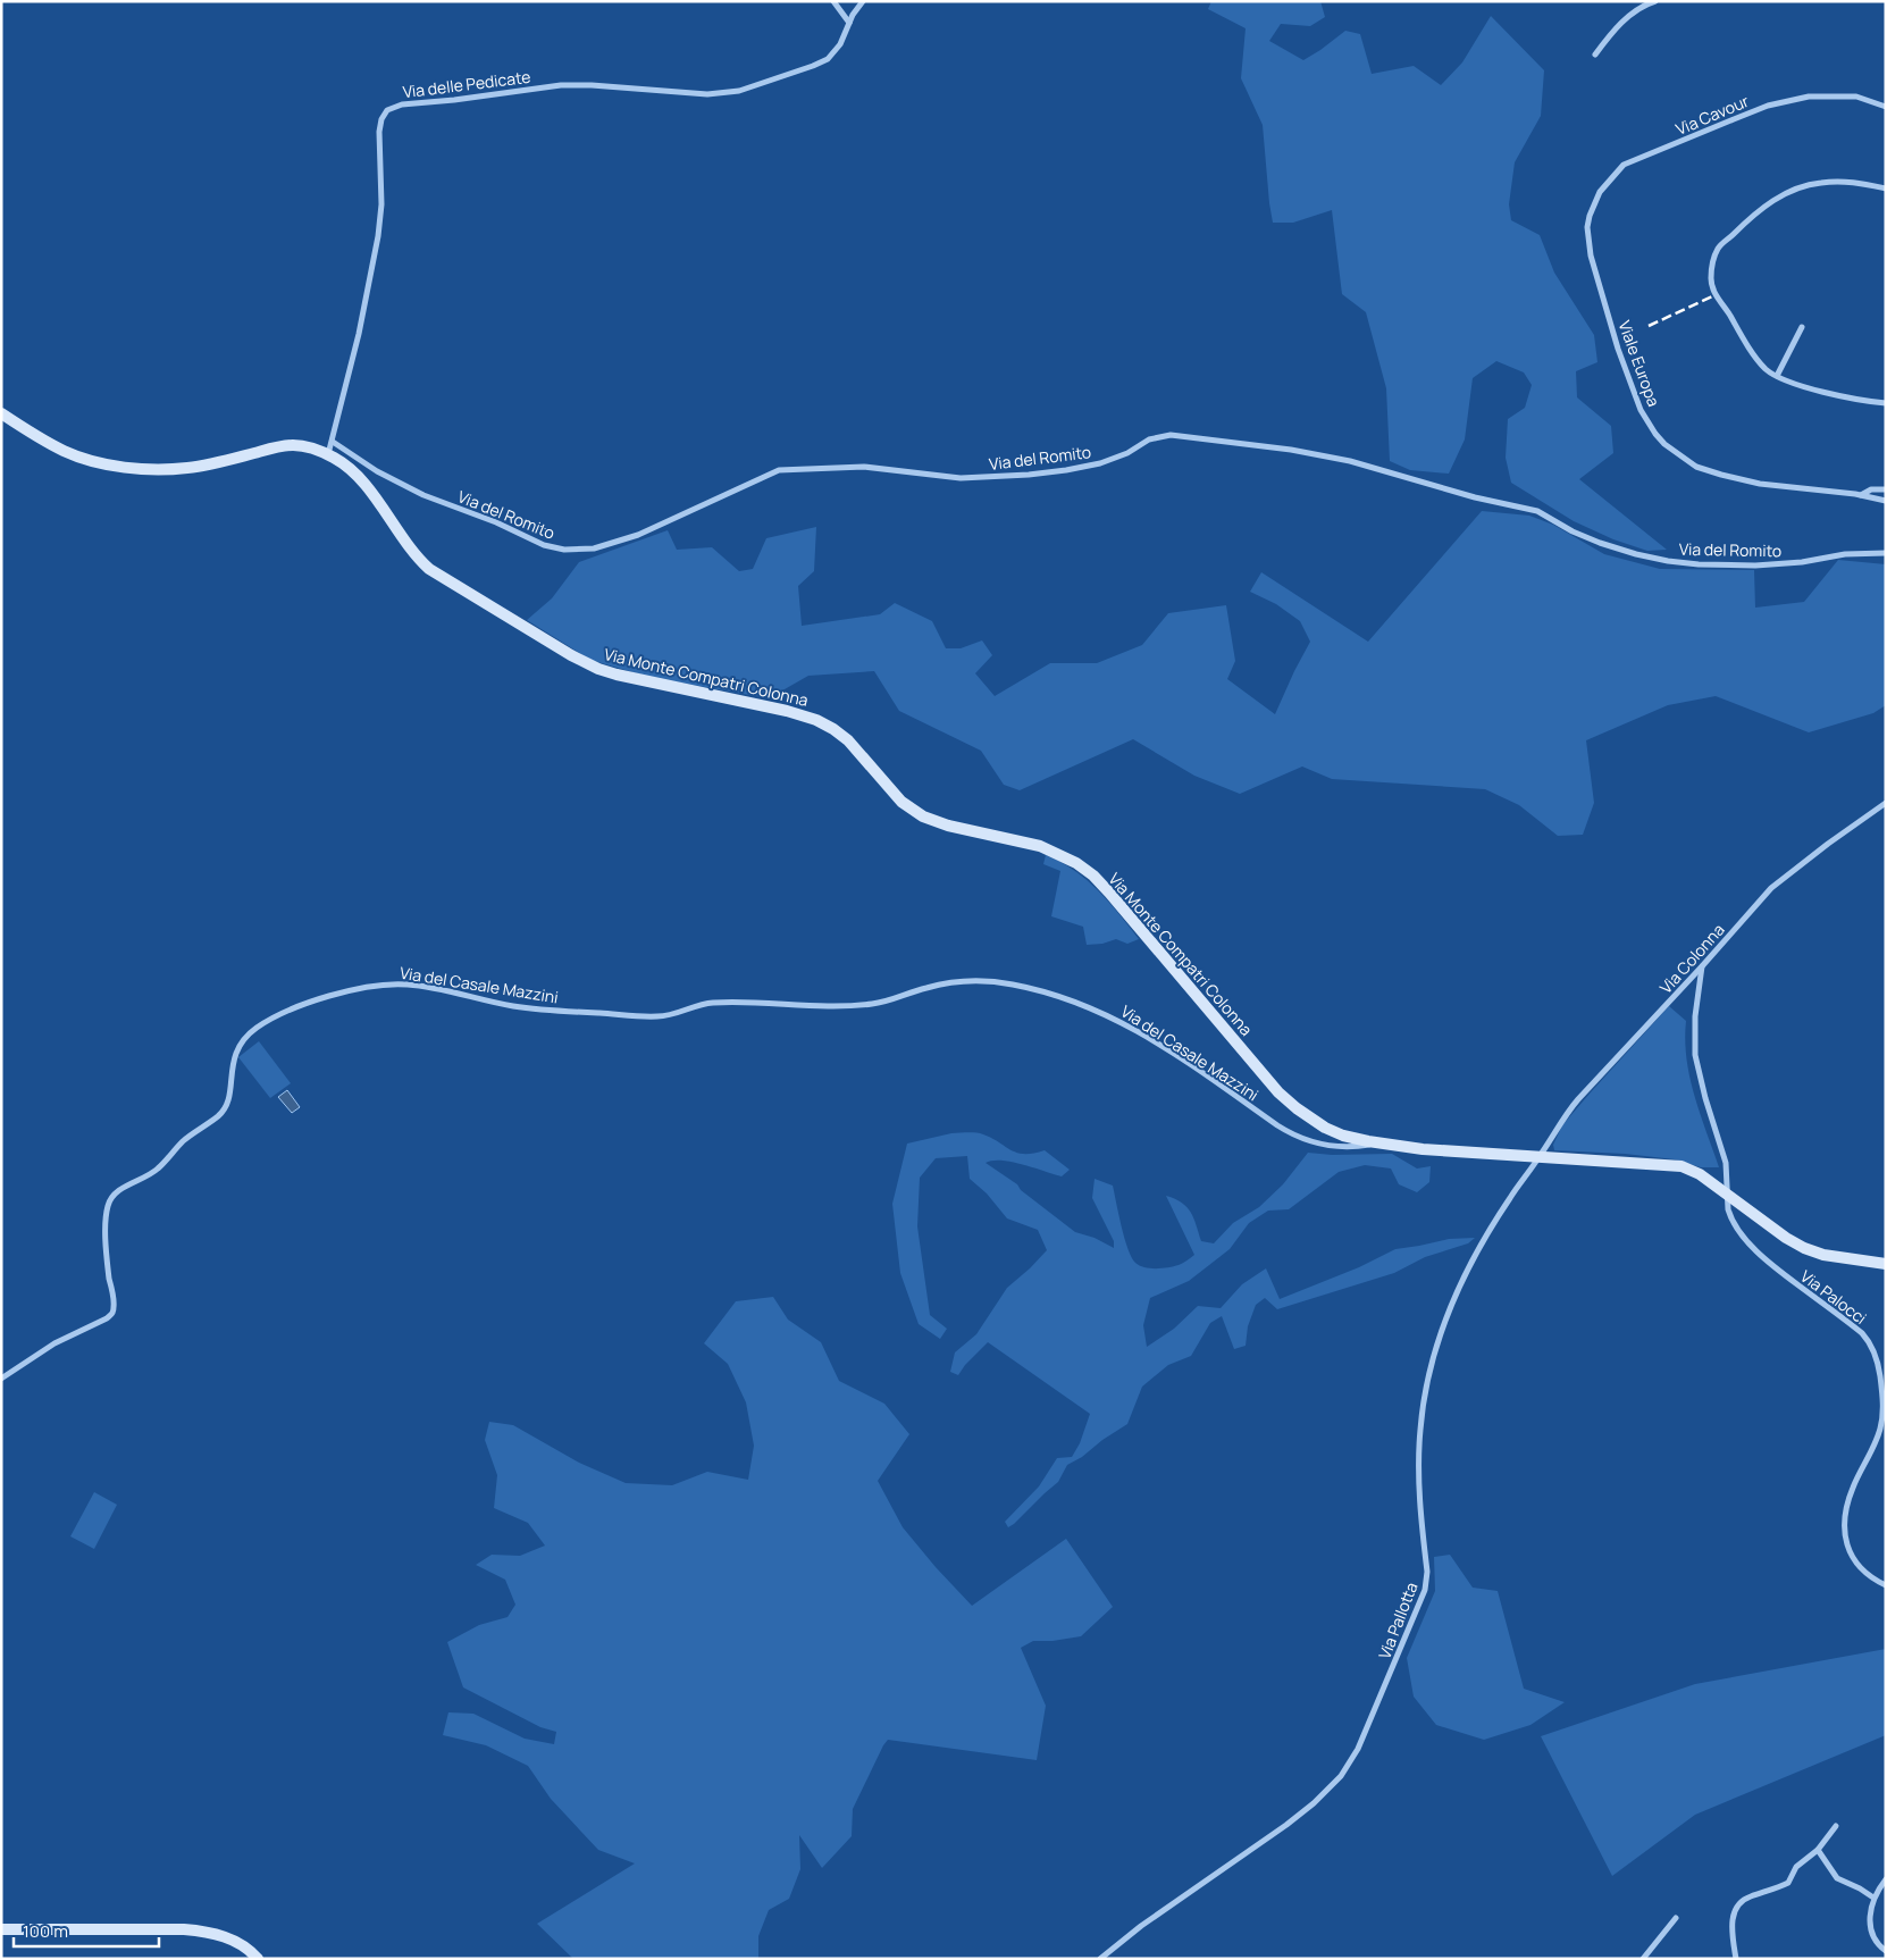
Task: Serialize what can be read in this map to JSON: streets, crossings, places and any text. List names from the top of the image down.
{
  "streets": {
    "street": [
      "Via delle Pedicate",
      "Via Cavour",
      "Viale Europa",
      "Via del Romito",
      "Via Monte Compatri Colonna",
      "Via Colonna",
      "Via del Casale Mazzini",
      "Via Palocci",
      "Via Pallotta"
    ]
  },
  "crossings": [
    ["Via delle Pedicate", "Via del Romito"],
    ["Via delle Pedicate", "Via Monte Compatri Colonna"],
    ["Via Cavour", "Viale Europa"],
    ["Via Monte Compatri Colonna", "Via Colonna"],
    ["Via Monte Compatri Colonna", "Via del Casale Mazzini"],
    ["Via Monte Compatri Colonna", "Via Palocci"],
    ["Via Monte Compatri Colonna", "Via Pallotta"],
    ["Via Colonna", "Via Palocci"],
    ["Via Colonna", "Via Pallotta"]
  ],
  "scale_bar": "100 m"
}
